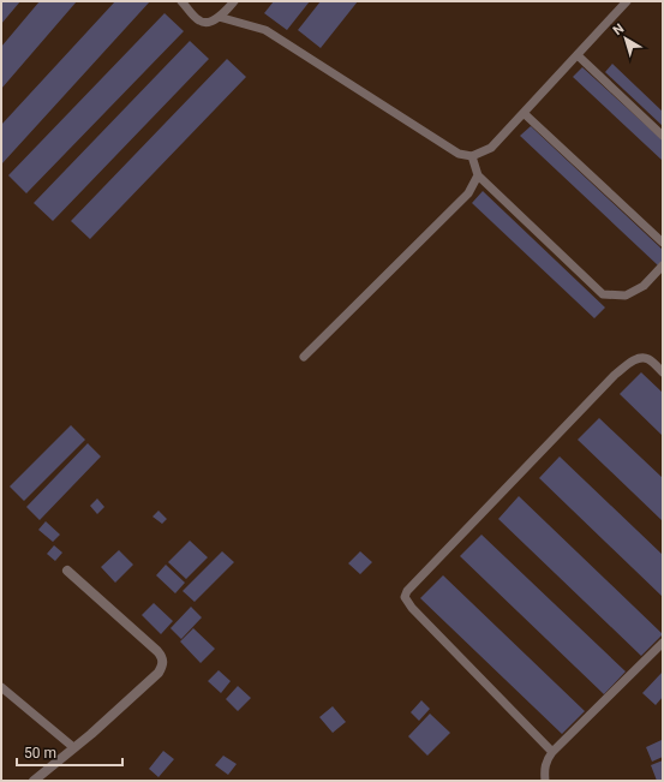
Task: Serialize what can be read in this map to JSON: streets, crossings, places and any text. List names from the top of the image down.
{
  "scale_bar": "50 m",
  "north": "top left"
}
